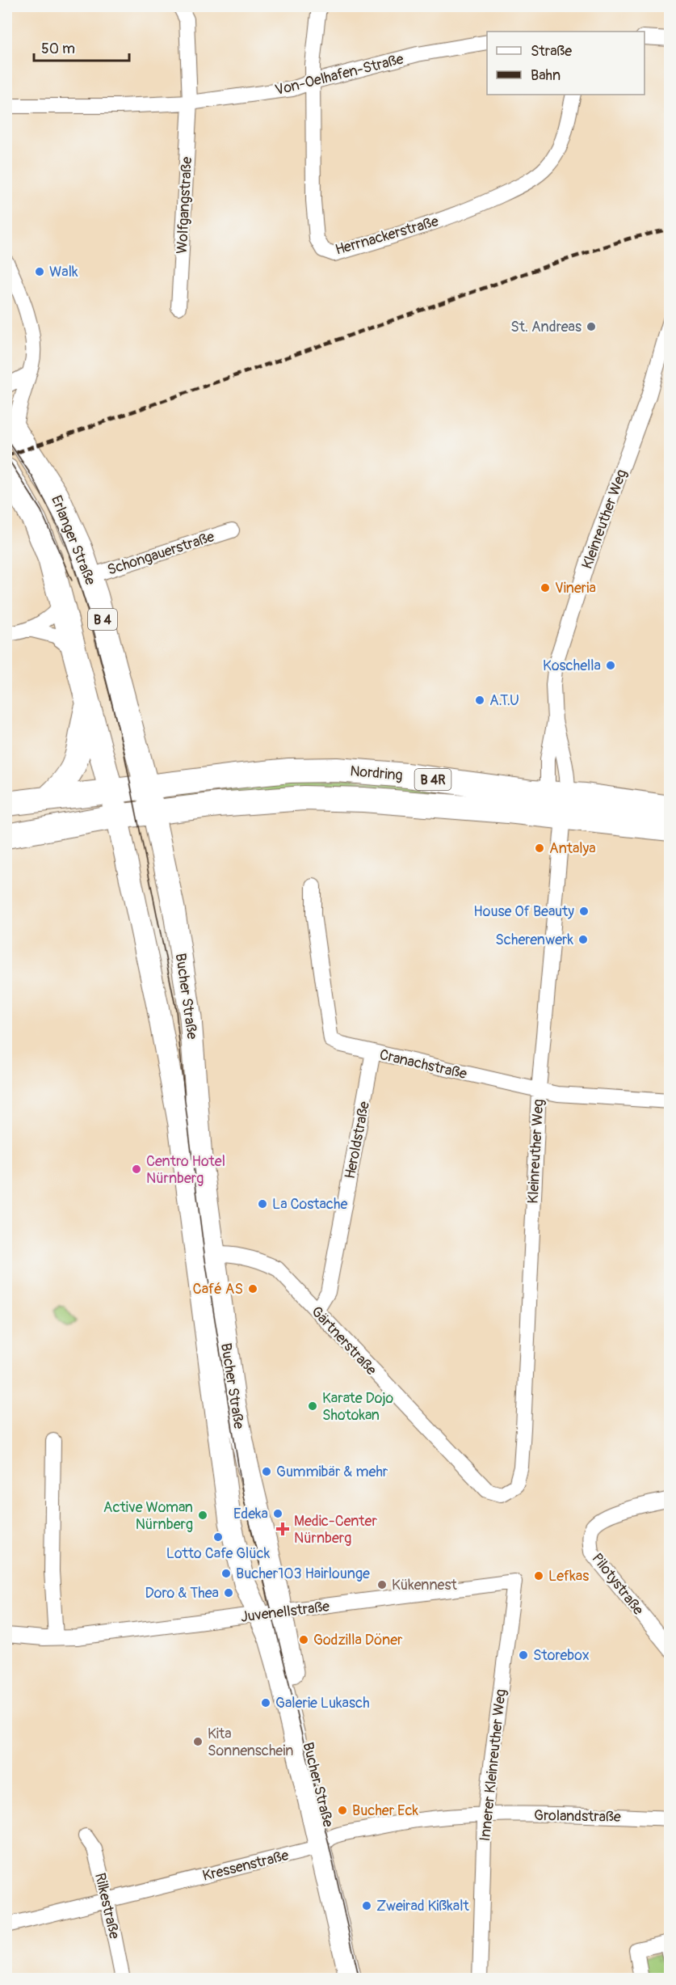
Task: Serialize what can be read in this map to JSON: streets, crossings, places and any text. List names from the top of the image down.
{
  "streets": {
    "main road": [
      "Erlanger Straße",
      "B 4",
      "Nordring",
      "B 4R",
      "Bucher Straße"
    ],
    "street": [
      "Von-Oelhafen-Straße",
      "Wolfgangstraße",
      "Herrnackerstraße",
      "Kleinreuther Weg",
      "Schongauerstraße",
      "Cranachstraße",
      "Heroldstraße",
      "Gärtnerstraße",
      "Pilotystraße",
      "Juvenellstraße",
      "Innerer Kleinreuther Weg",
      "Grolandstraße",
      "Kressenstraße",
      "Rilkestraße"
    ]
  },
  "crossings": [
    ["Von-Oelhafen-Straße", "Wolfgangstraße"],
    ["Von-Oelhafen-Straße", "Herrnackerstraße"],
    ["Kleinreuther Weg", "Nordring"],
    ["Kleinreuther Weg", "Cranachstraße"],
    ["Kleinreuther Weg", "Gärtnerstraße"],
    ["Erlanger Straße", "Schongauerstraße"],
    ["Erlanger Straße", "Nordring"],
    ["Erlanger Straße", "B 4R"],
    ["Erlanger Straße", "Bucher Straße"],
    ["Nordring", "B 4R"],
    ["Nordring", "Bucher Straße"],
    ["B 4R", "Bucher Straße"],
    ["Bucher Straße", "Gärtnerstraße"],
    ["Bucher Straße", "Juvenellstraße"],
    ["Bucher Straße", "Kressenstraße"],
    ["Cranachstraße", "Heroldstraße"],
    ["Heroldstraße", "Gärtnerstraße"],
    ["Juvenellstraße", "Innerer Kleinreuther Weg"],
    ["Innerer Kleinreuther Weg", "Grolandstraße"],
    ["Innerer Kleinreuther Weg", "Kressenstraße"],
    ["Grolandstraße", "Kressenstraße"],
    ["Kressenstraße", "Rilkestraße"]
  ],
  "places": {
    "other": [
      "Walk",
      "St. Andreas",
      "Vineria",
      "Koschella",
      "A.T.U",
      "Antalya",
      "House Of Beauty",
      "Scherenwerk",
      "Centro Hotel Nürnberg",
      "La Costache",
      "Café AS",
      "Karate Dojo Shotokan",
      "Gummibär & mehr",
      "Edeka",
      "Active Woman Nürnberg",
      "Lotto Cafe Glück",
      "Bucher103 Hairlounge",
      "Lefkas",
      "Kükennest",
      "Doro & Thea",
      "Godzilla Döner",
      "Storebox",
      "Galerie Lukasch",
      "Kita Sonnenschein",
      "Bucher Eck",
      "Zweirad Kißkalt"
    ],
    "health": ["Medic-Center Nürnberg"]
  },
  "legend": ["Straße", "Bahn"],
  "scale_bar": "50 m"
}
